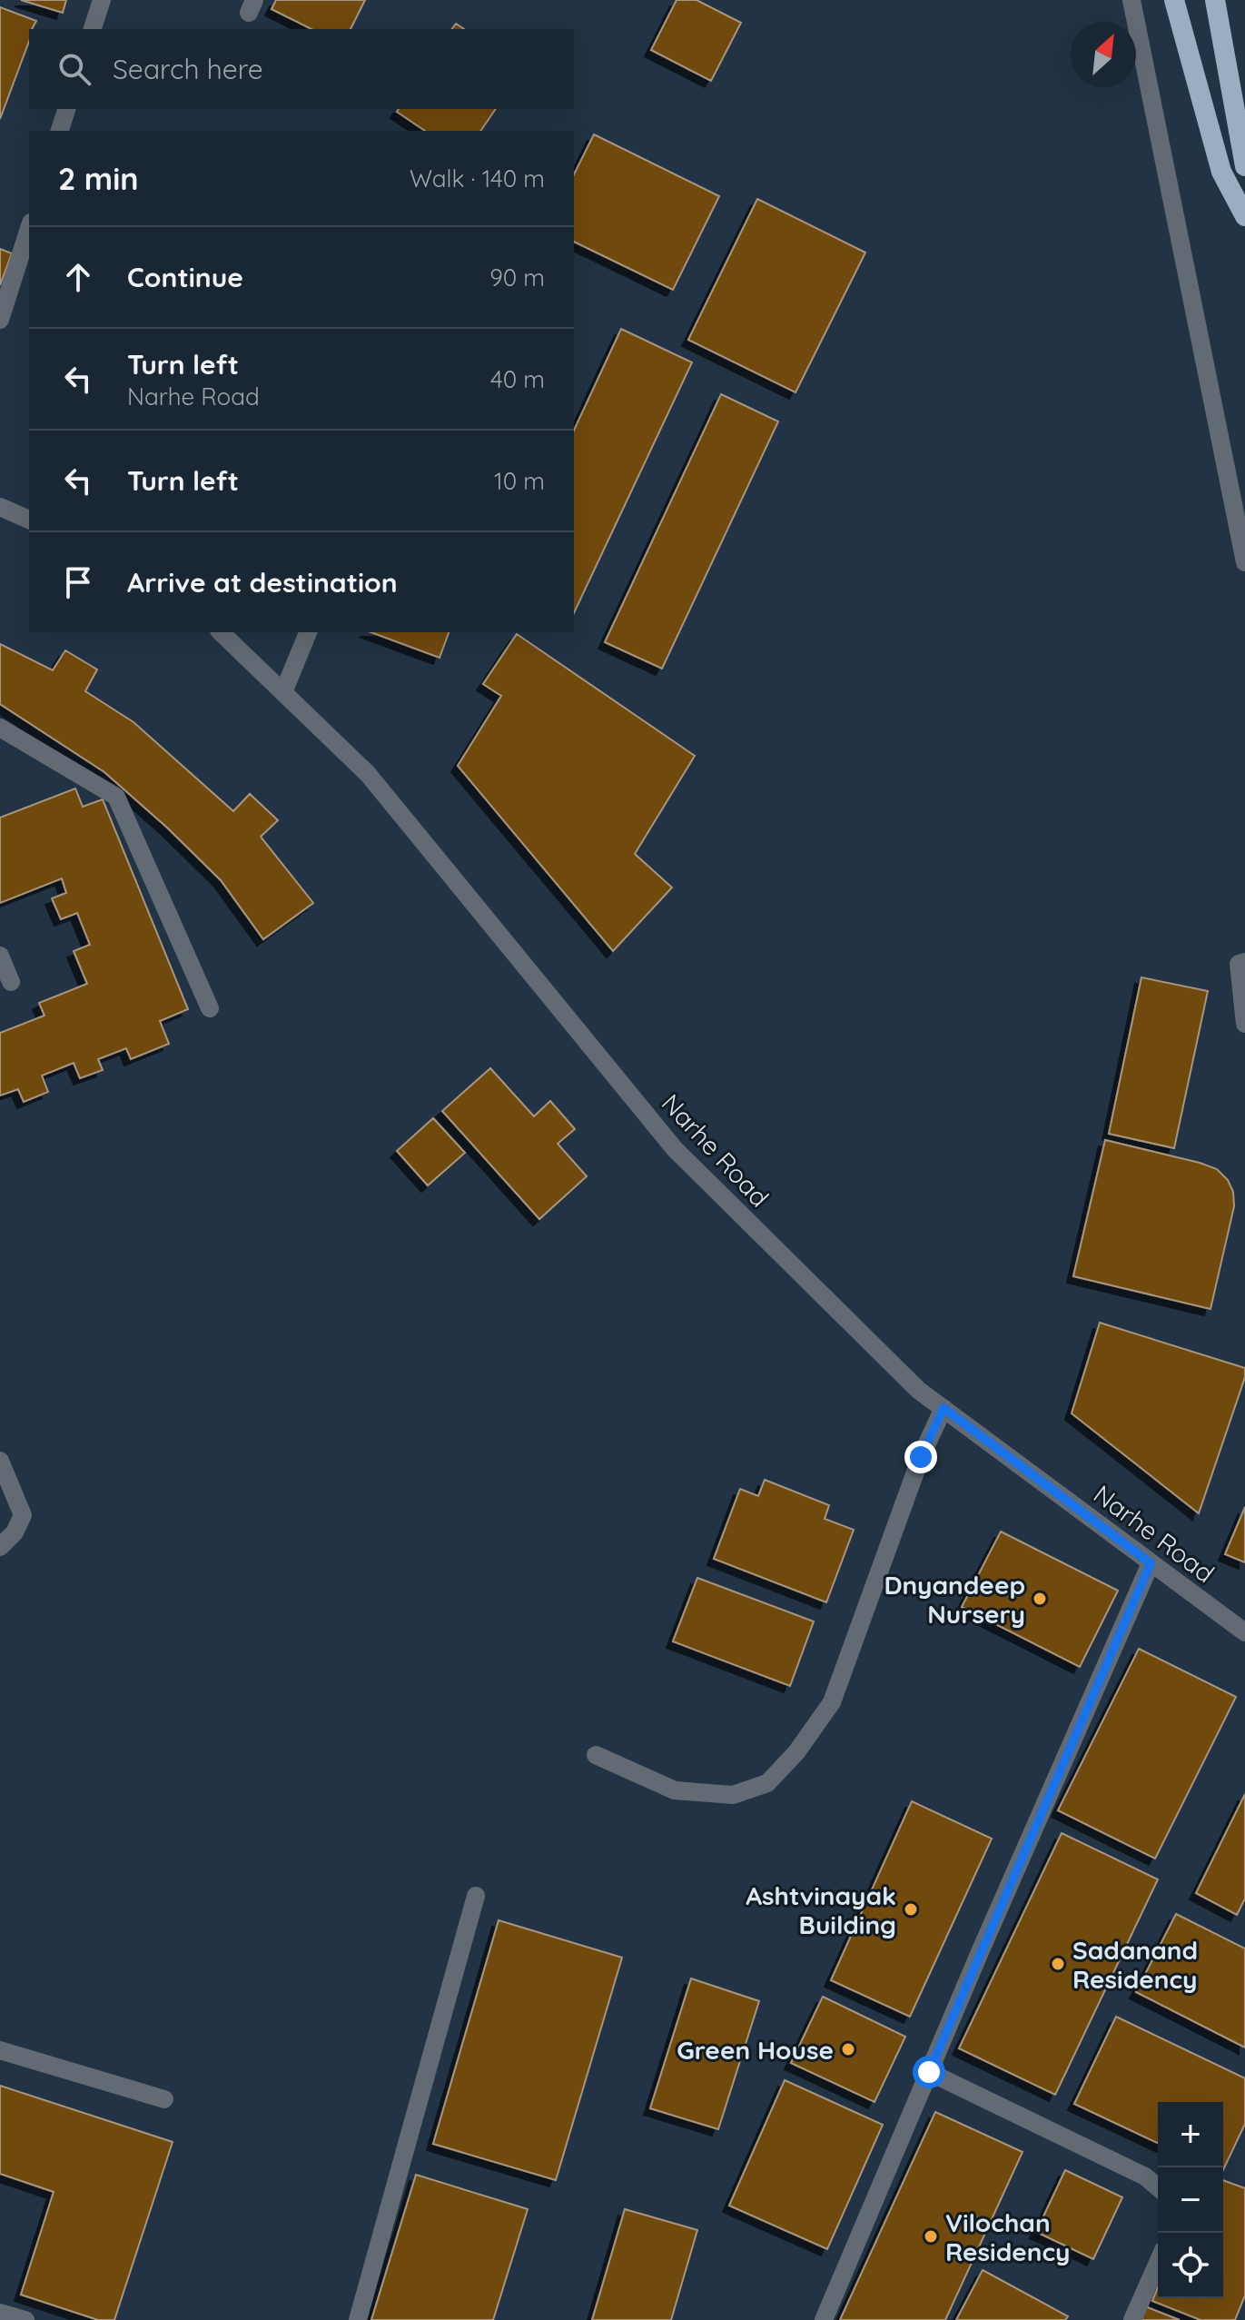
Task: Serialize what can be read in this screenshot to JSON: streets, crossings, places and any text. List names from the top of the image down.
{
  "streets": {
    "street": ["Narhe Road"]
  },
  "places": [
    "Dnyandeep Nursery",
    "Ashtvinayak Building",
    "Sadanand Residency",
    "Green House",
    "Vilochan Residency"
  ],
  "north": "top right",
  "page": {
    "search": "Search here",
    "heading": ["2 min", "Walk · 140 m"],
    "list": [
      ["Continue", "90 m"],
      ["Turn left", "Narhe Road", "40 m"],
      ["Turn left", "10 m"],
      "Arrive at destination"
    ],
    "map_buttons": ["+", "−"]
  }
}
